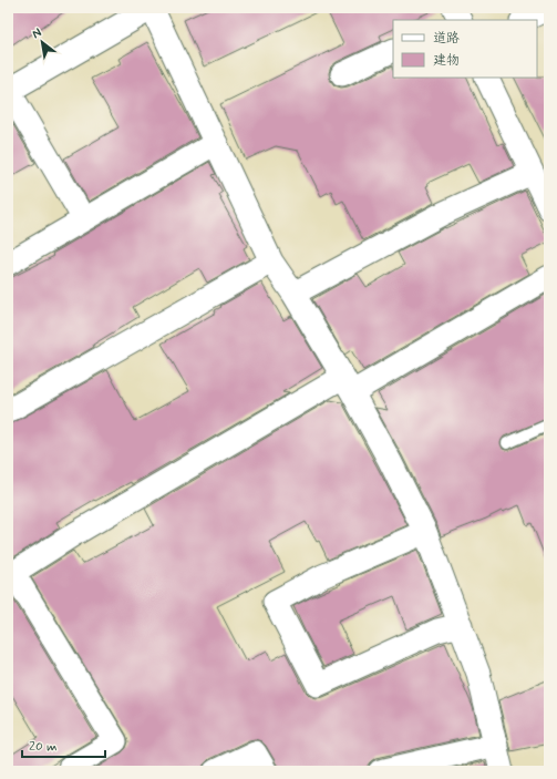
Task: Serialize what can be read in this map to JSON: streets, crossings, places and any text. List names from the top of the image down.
{
  "legend": ["道路", "建物"],
  "scale_bar": "20 m",
  "north": "top left"
}
